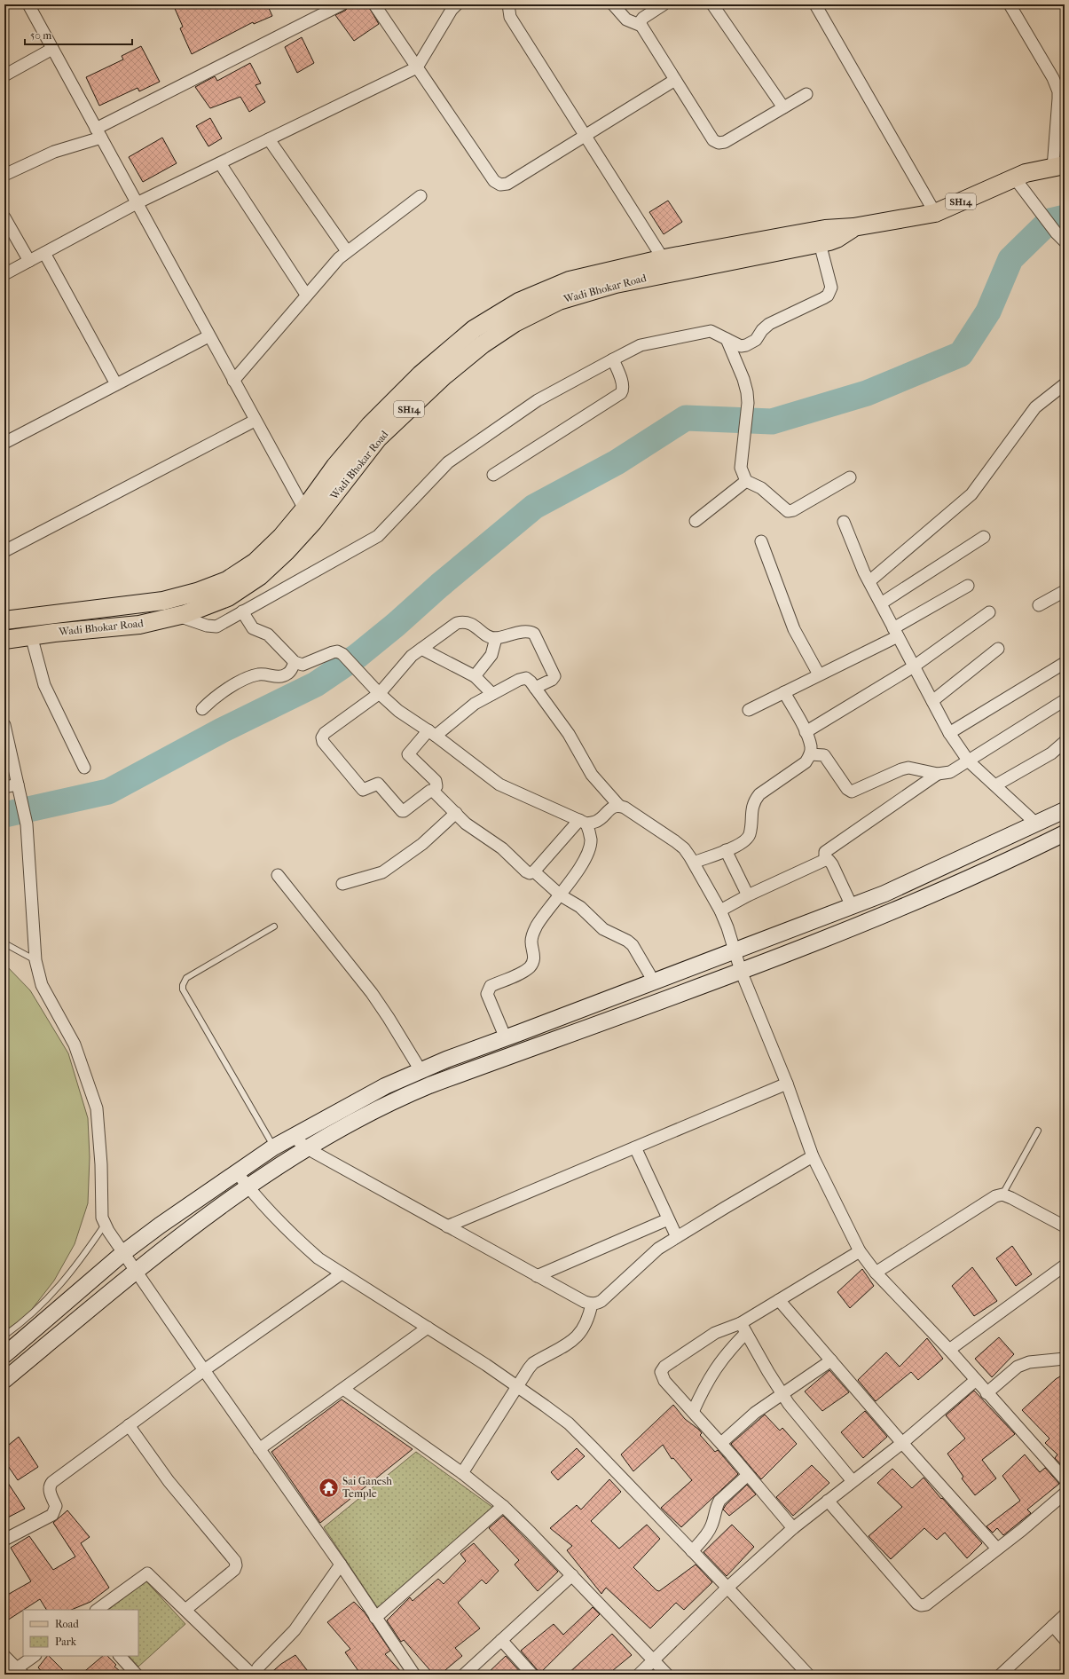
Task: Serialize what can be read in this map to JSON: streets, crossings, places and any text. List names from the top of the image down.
{
  "streets": {
    "main road": ["SH14", "Wadi Bhokar Road"]
  },
  "places": {
    "temple": ["Sai Ganesh Temple"]
  },
  "legend": ["Road", "Park"],
  "scale_bar": "50 m"
}
